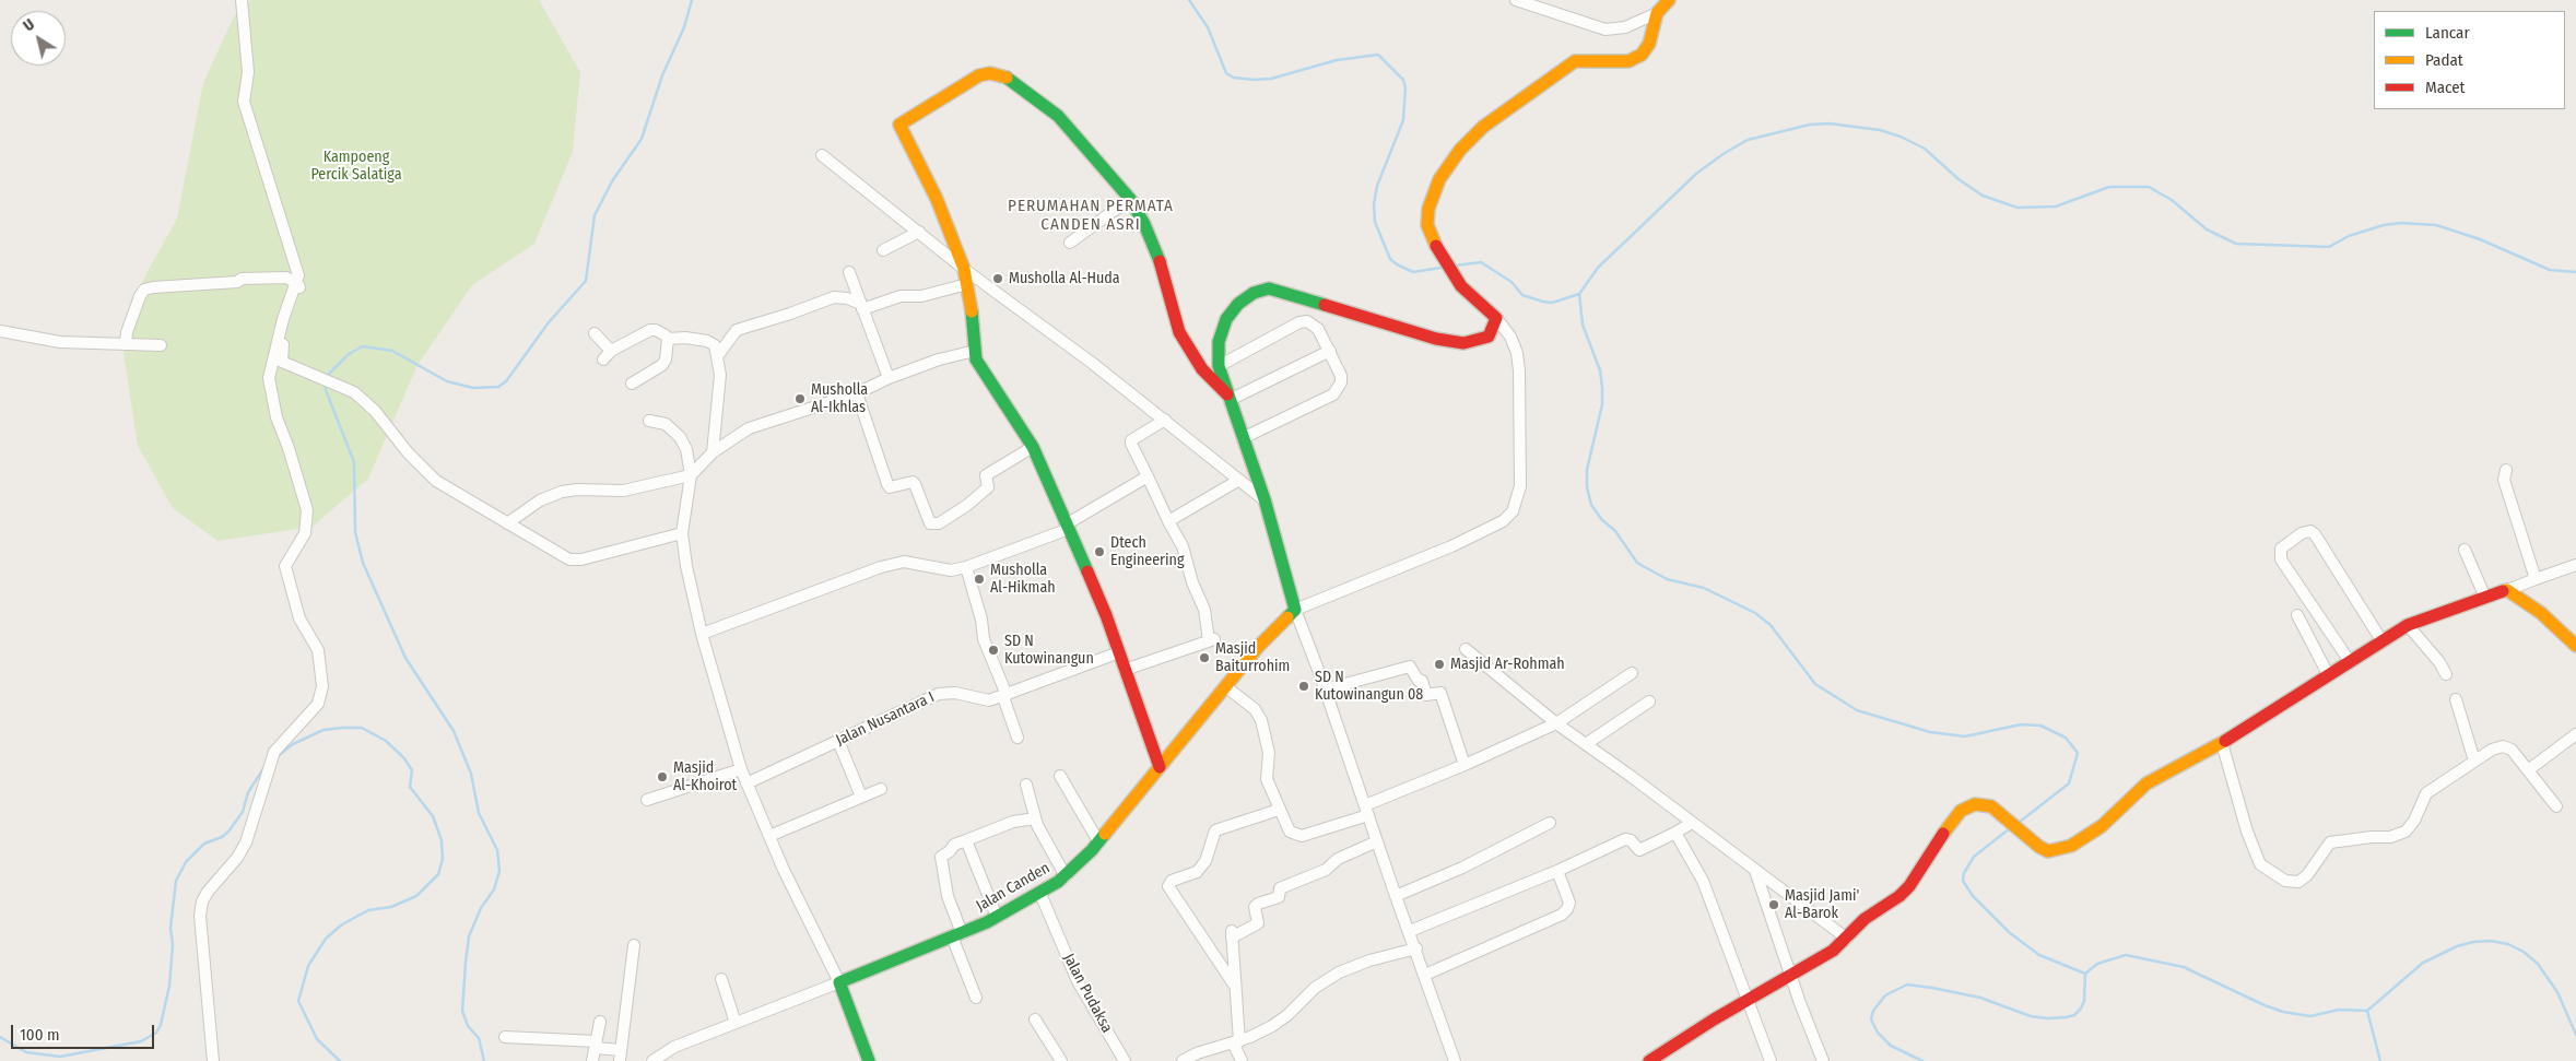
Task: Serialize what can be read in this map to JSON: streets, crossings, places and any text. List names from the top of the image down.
{
  "streets": {
    "street": ["Jalan Nusantara I", "Jalan Canden", "Jalan Pudaksa"]
  },
  "crossings": [
    ["Jalan Canden", "Jalan Pudaksa"]
  ],
  "districts": ["PERUMAHAN PERMATA CANDEN ASRI"],
  "parks": ["Kampoeng Percik Salatiga"],
  "places": [
    "Musholla Al-Huda",
    "Musholla Al-Ikhlas",
    "Dtech Engineering",
    "Musholla Al-Hikmah",
    "SD N Kutowinangun",
    "Masjid Baiturrohim",
    "Masjid Ar-Rohmah",
    "SD N Kutowinangun 08",
    "Masjid Al-Khoirot",
    "Masjid Jami' Al-Barok"
  ],
  "legend": ["Lancar", "Padat", "Macet"],
  "scale_bar": "100 m",
  "north": "top left"
}
